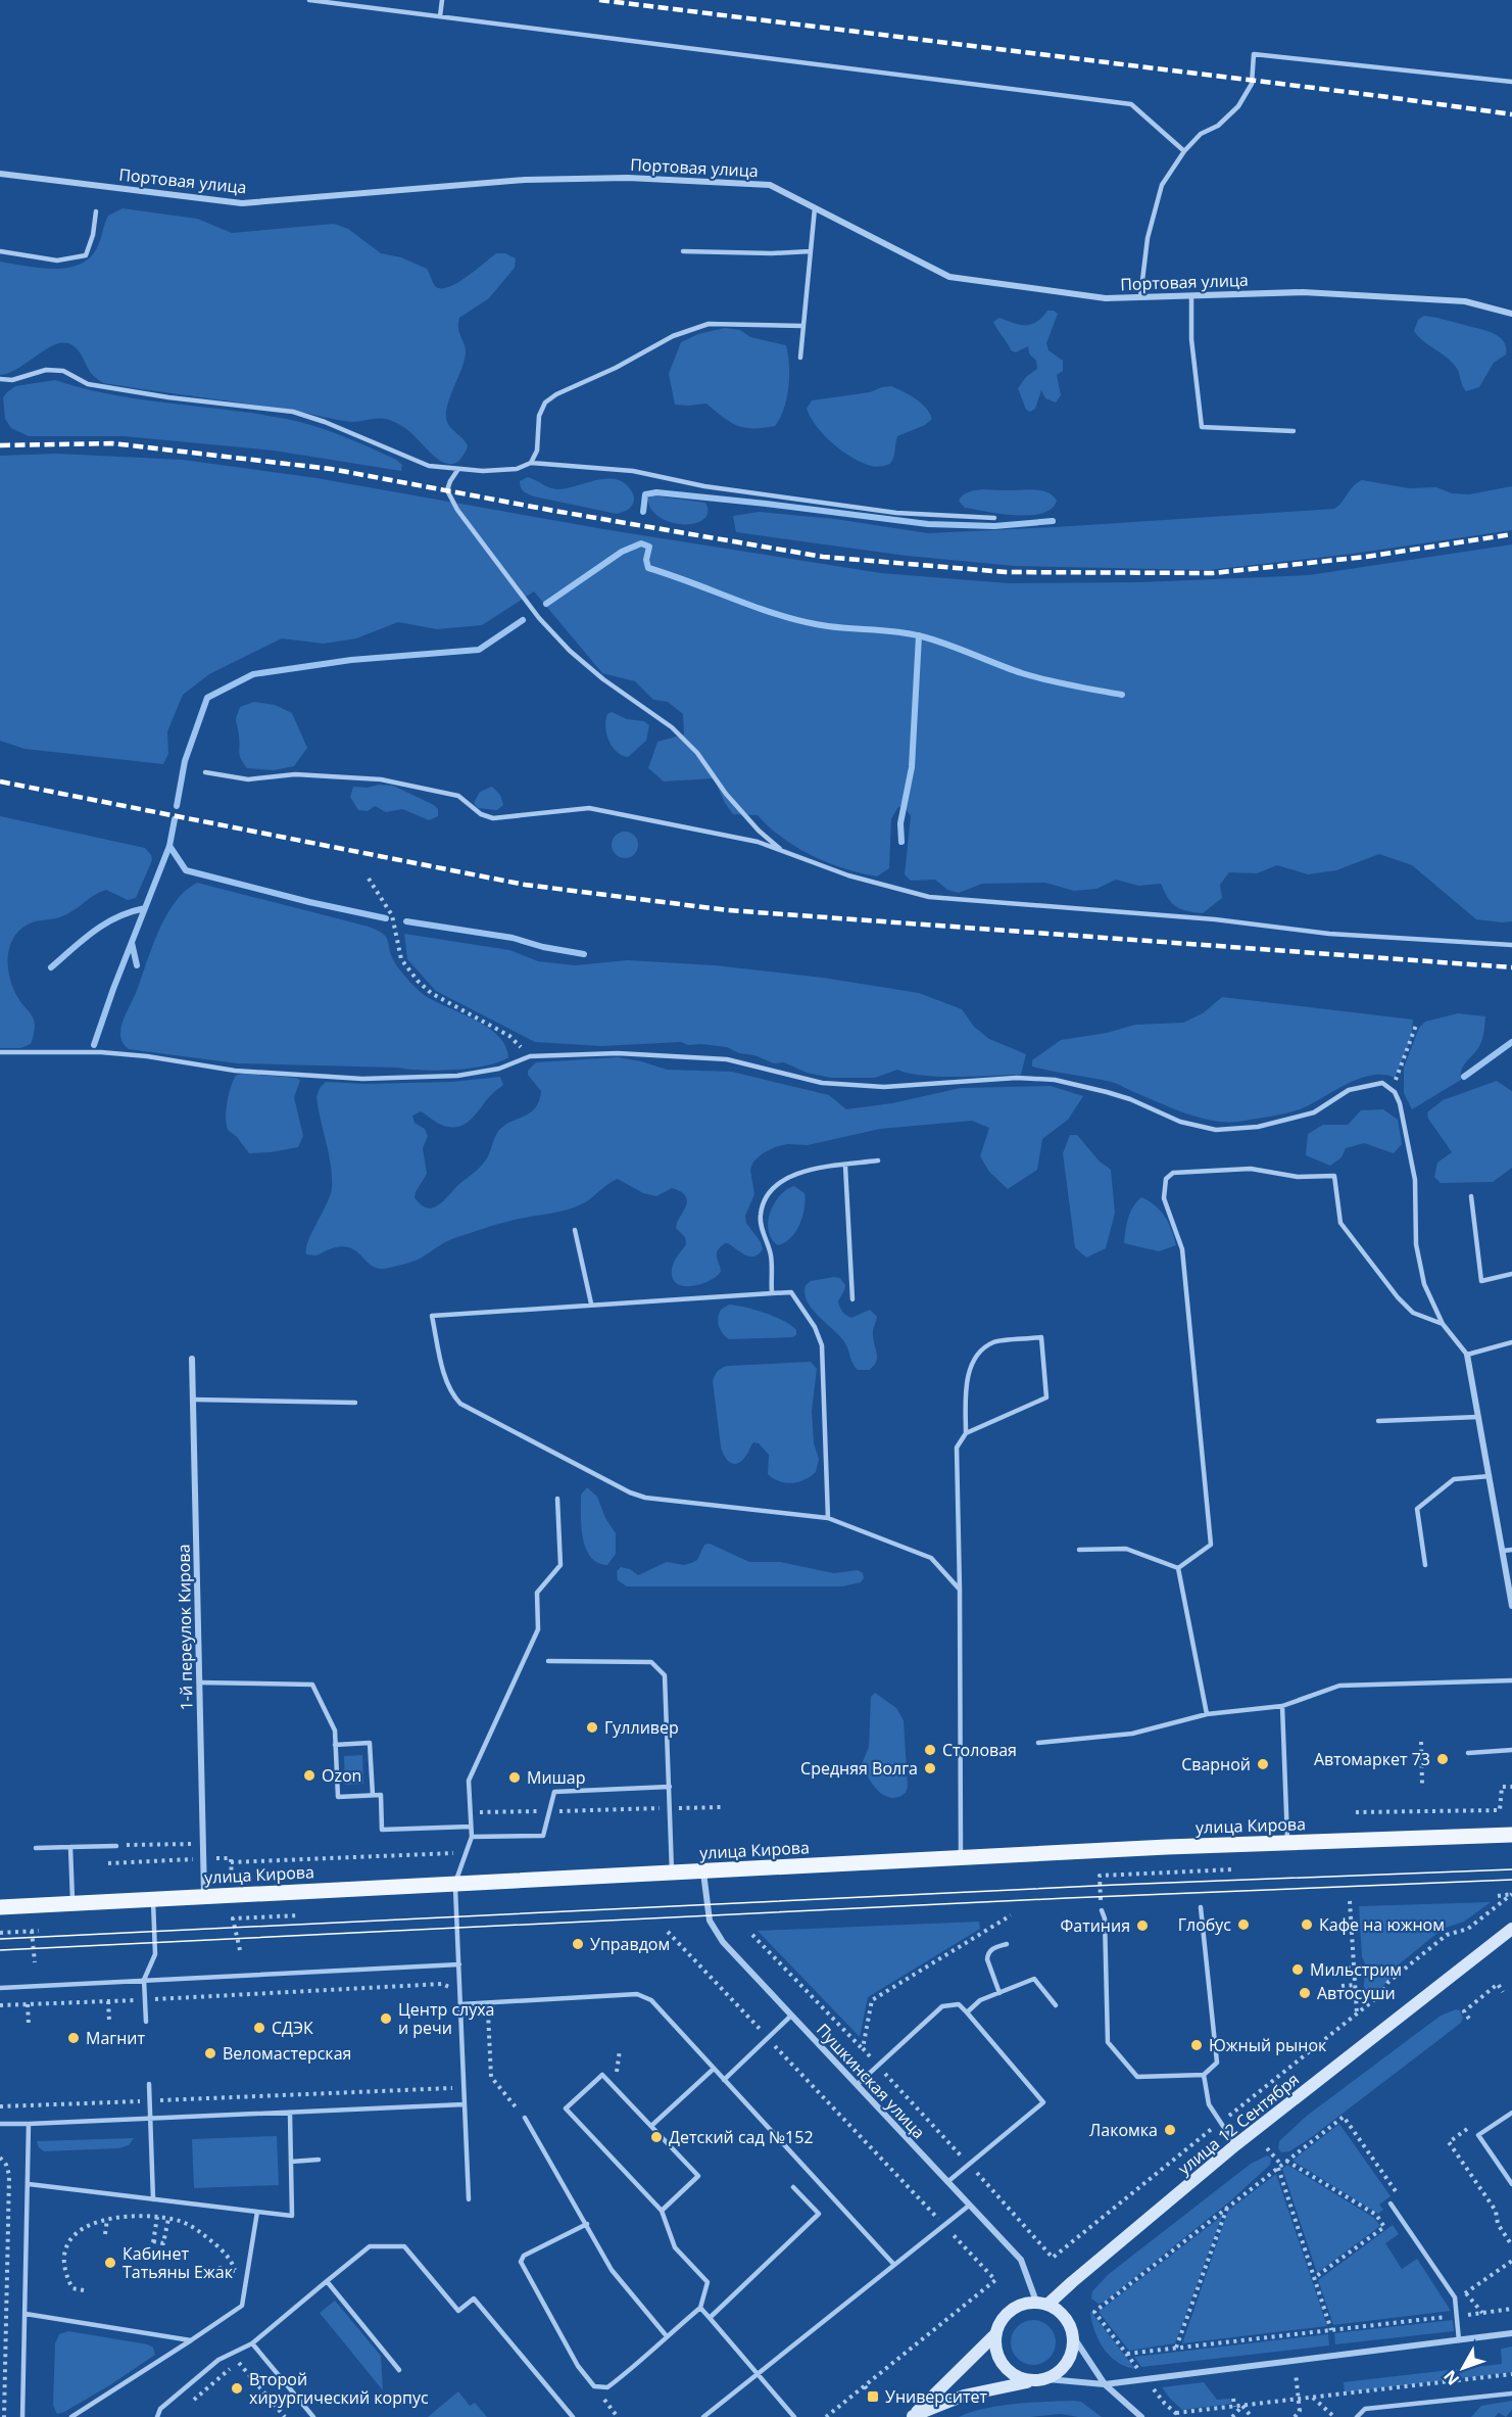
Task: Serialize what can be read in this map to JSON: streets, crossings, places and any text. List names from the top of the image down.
{
  "streets": {
    "main road": ["улица Кирова", "улица 12 Сентября"],
    "street": ["Портовая улица", "1-й переулок Кирова", "Пушкинская улица"]
  },
  "crossings": [
    ["1-й переулок Кирова", "улица Кирова"],
    ["улица Кирова", "Пушкинская улица"],
    ["Пушкинская улица", "улица 12 Сентября"]
  ],
  "places": {
    "other": [
      "Гулливер",
      "Столовая",
      "Автомаркет 73",
      "Сварной",
      "Средняя Волга",
      "Ozon",
      "Мишар",
      "Глобус",
      "Кафе на южном",
      "Фатиния",
      "Управдом",
      "Мильстрим",
      "Автосуши",
      "Центр слуха и речи",
      "СДЭК",
      "Магнит",
      "Южный рынок",
      "Веломастерская",
      "Лакомка",
      "Детский сад №152",
      "Кабинет Татьяны Ежак",
      "Второй хирургический корпус"
    ],
    "transit": ["Университет"]
  },
  "north": "bottom left"
}
